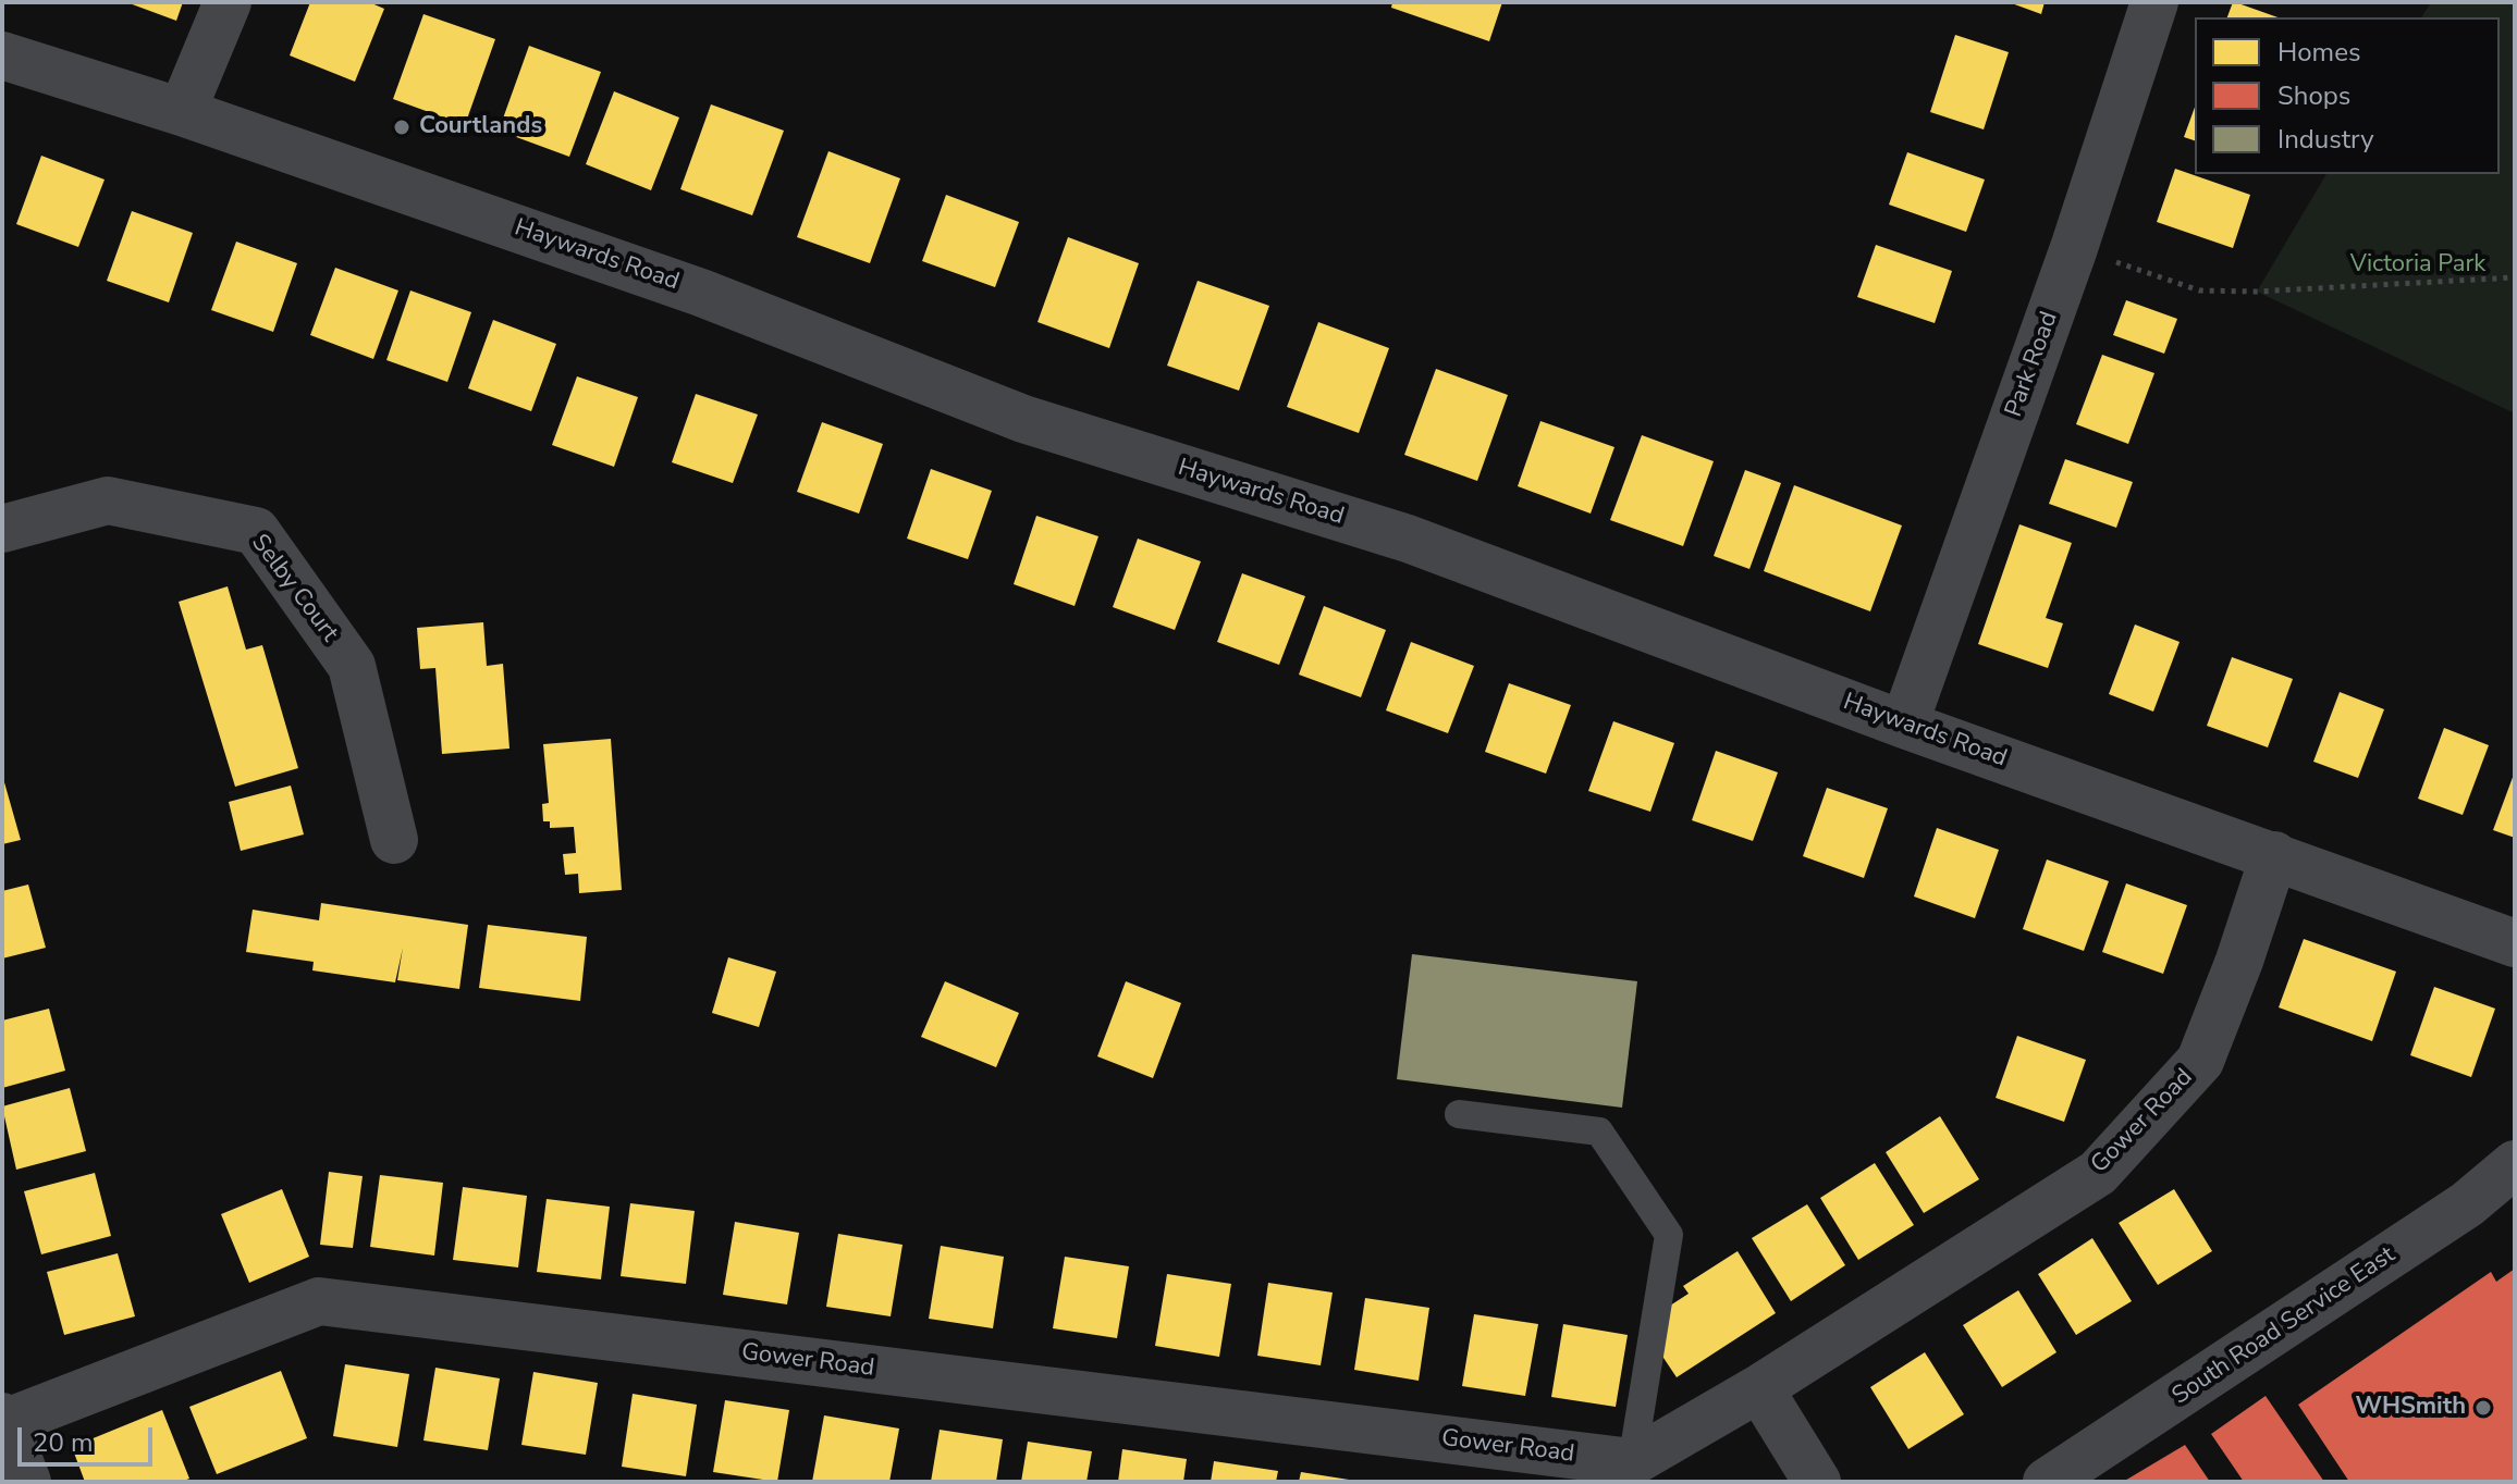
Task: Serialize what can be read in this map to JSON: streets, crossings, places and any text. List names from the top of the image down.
{
  "streets": {
    "street": [
      "Haywards Road",
      "Park Road",
      "Selby Court",
      "Gower Road",
      "South Road Service East"
    ]
  },
  "crossings": [
    ["Haywards Road", "Park Road"],
    ["Haywards Road", "Gower Road"]
  ],
  "parks": ["Victoria Park"],
  "places": ["Courtlands", "WHSmith"],
  "legend": ["Homes", "Shops", "Industry"],
  "scale_bar": "20 m"
}
